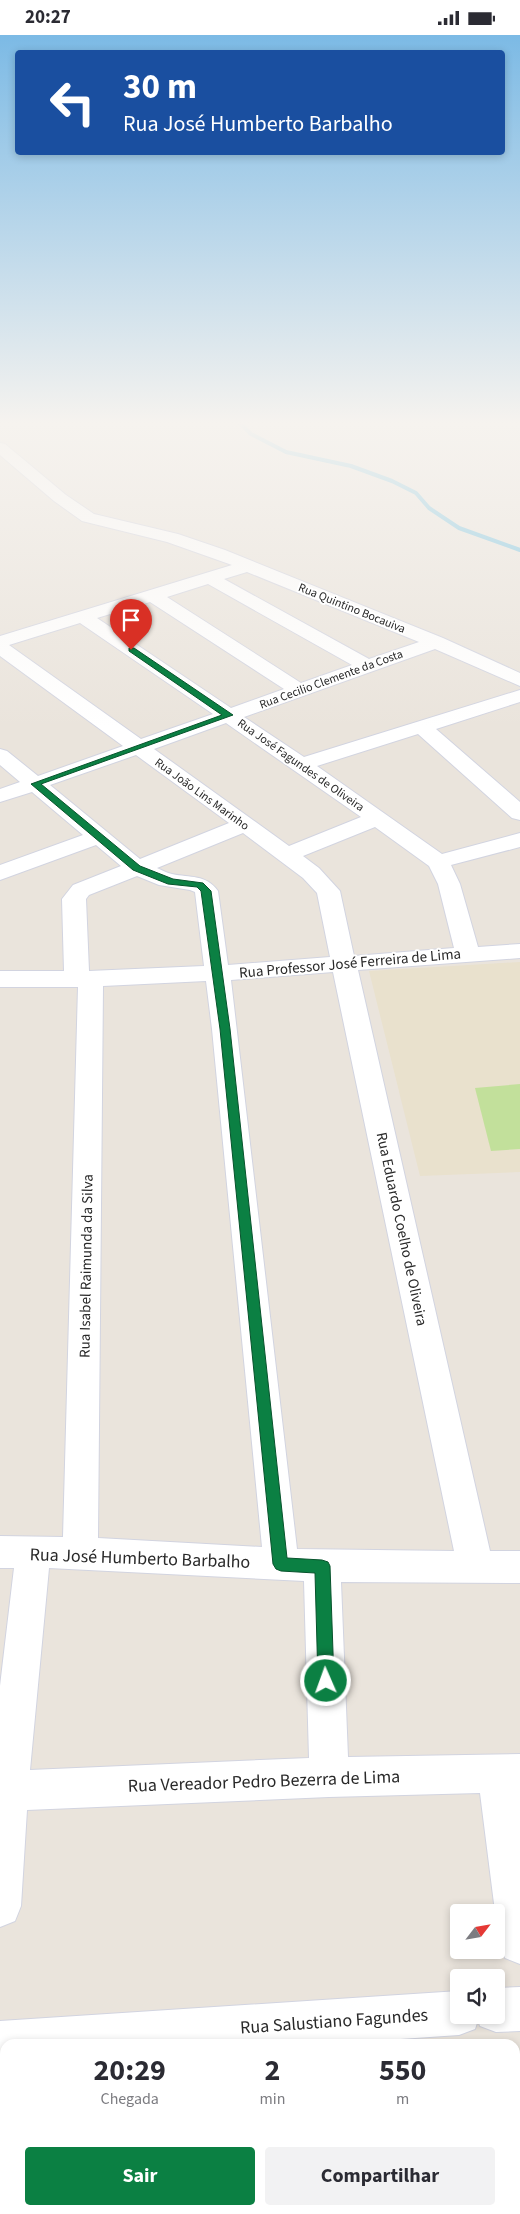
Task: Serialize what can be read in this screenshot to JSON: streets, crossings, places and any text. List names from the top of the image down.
{
  "streets": {
    "street": [
      "Rua Quintino Bocauiva",
      "Rua Cecilio Clemente da Costa",
      "Rua José Fagundes de Oliveira",
      "Rua João Lins Marinho",
      "Rua Professor José Ferreira de Lima",
      "Rua Eduardo Coelho de Oliveira",
      "Rua Isabel Raimunda da Silva",
      "Rua José Humberto Barbalho",
      "Rua Vereador Pedro Bezerra de Lima",
      "Rua Salustiano Fagundes"
    ]
  },
  "crossings": [
    ["Rua Quintino Bocauiva", "Rua Cecilio Clemente da Costa"],
    ["Rua Cecilio Clemente da Costa", "Rua José Fagundes de Oliveira"],
    ["Rua Cecilio Clemente da Costa", "Rua João Lins Marinho"],
    ["Rua José Fagundes de Oliveira", "Rua Professor José Ferreira de Lima"],
    ["Rua João Lins Marinho", "Rua Eduardo Coelho de Oliveira"],
    ["Rua João Lins Marinho", "Rua Isabel Raimunda da Silva"],
    ["Rua Professor José Ferreira de Lima", "Rua Eduardo Coelho de Oliveira"],
    ["Rua Professor José Ferreira de Lima", "Rua Isabel Raimunda da Silva"],
    ["Rua Eduardo Coelho de Oliveira", "Rua José Humberto Barbalho"],
    ["Rua Isabel Raimunda da Silva", "Rua José Humberto Barbalho"]
  ],
  "north": "top right",
  "page": {
    "status": "20:27",
    "turn": ["30 m", "Rua José Humberto Barbalho"],
    "eta": [
      "20:29",
      "Chegada",
      "2",
      "min",
      "550",
      "m"
    ],
    "buttons": ["Sair", "Compartilhar"]
  }
}
